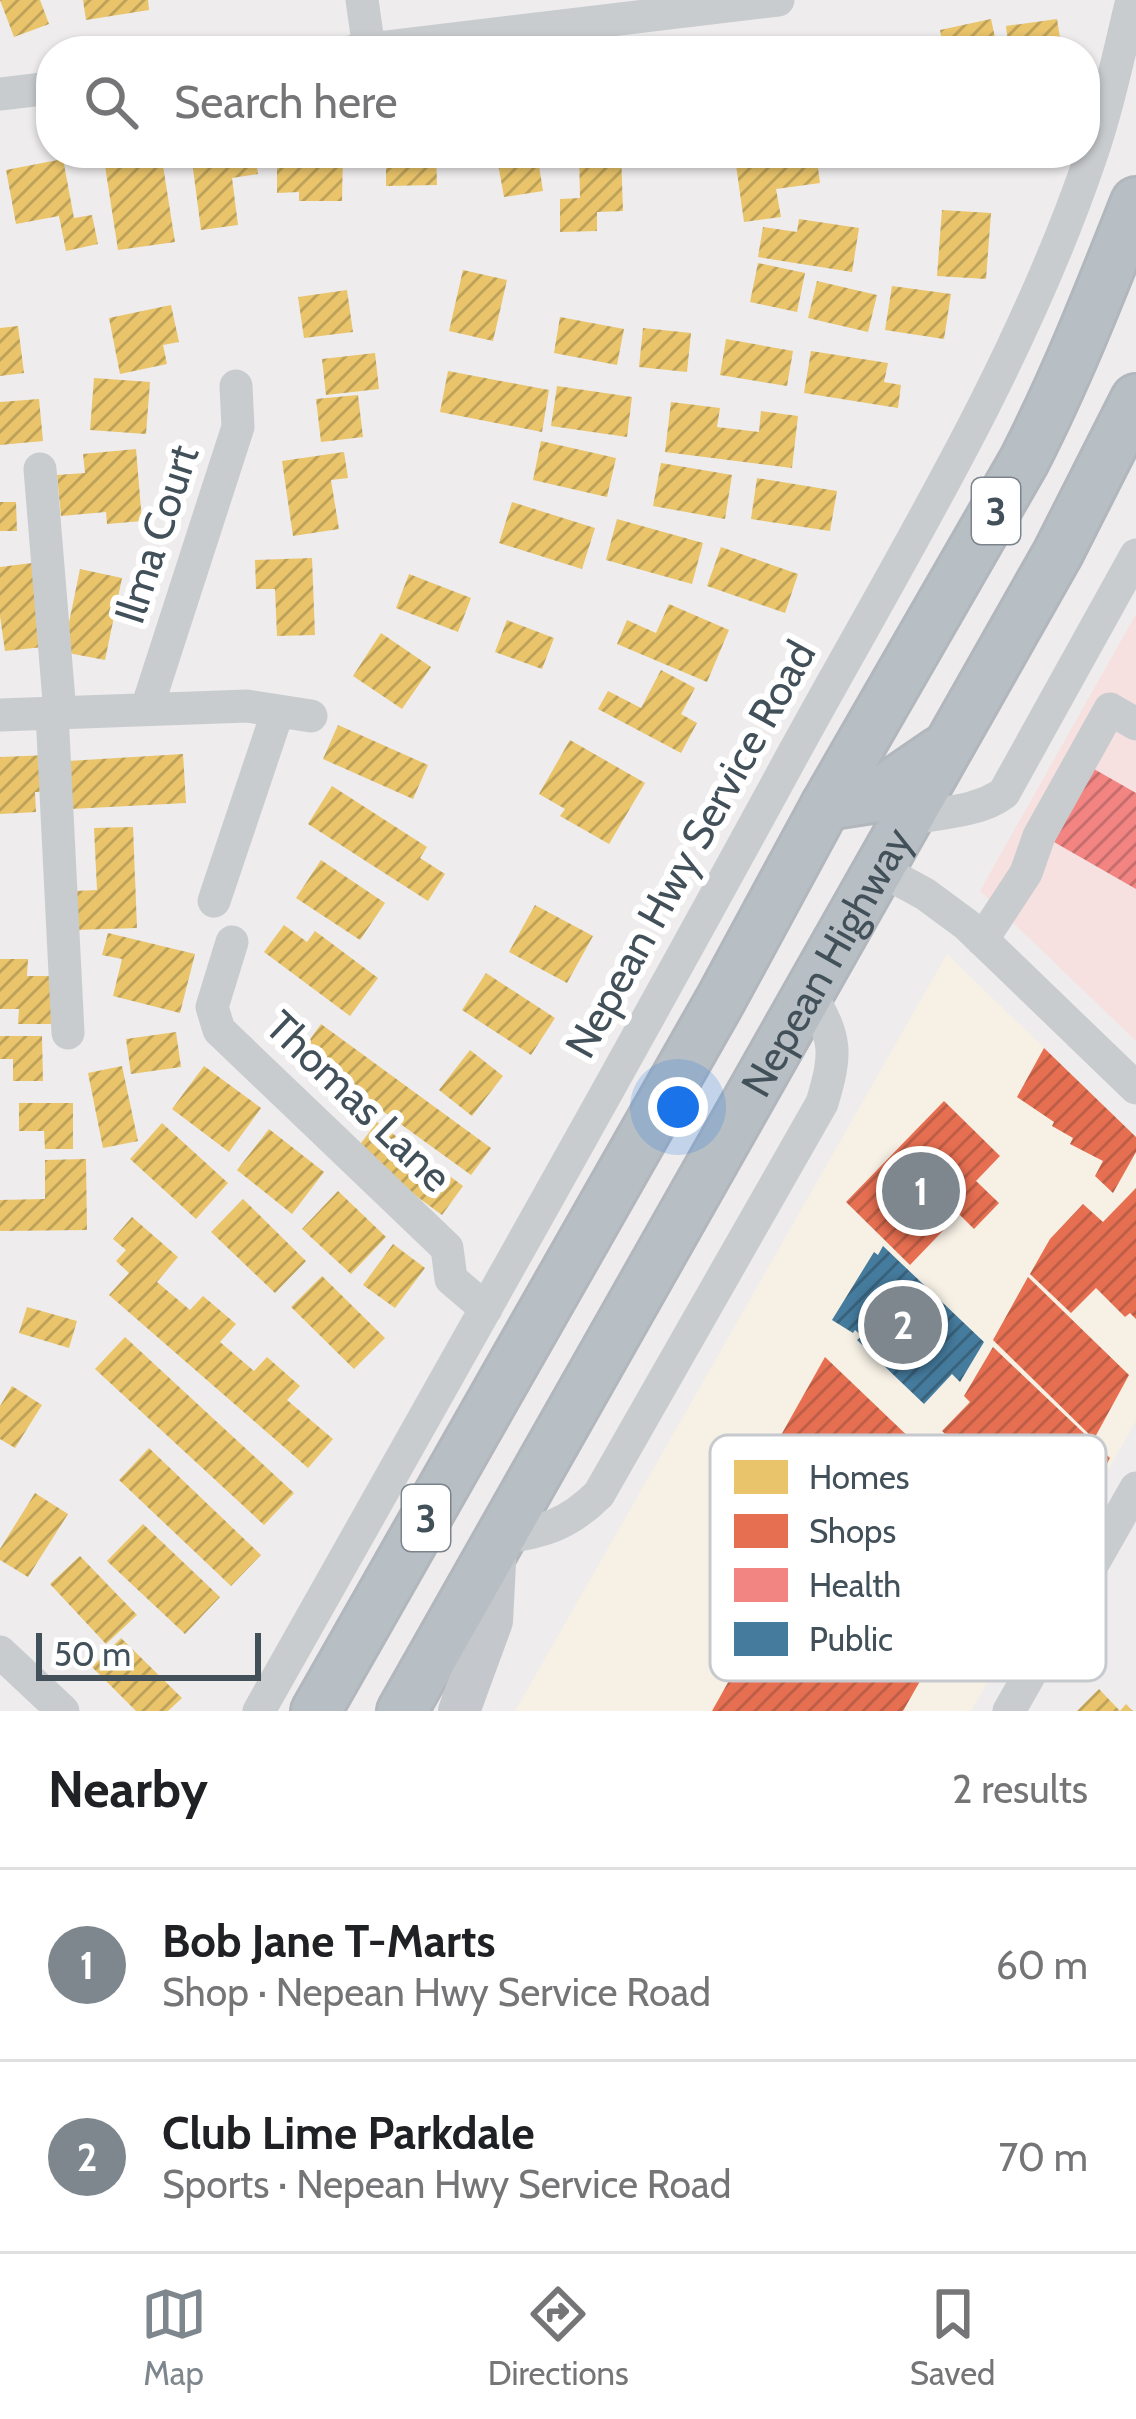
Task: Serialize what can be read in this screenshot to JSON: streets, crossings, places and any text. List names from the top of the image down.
{
  "streets": {
    "highway": ["3", "Nepean Highway"],
    "street": ["Ilma Court", "Nepean Hwy Service Road", "Thomas Lane"]
  },
  "crossings": [
    ["Nepean Hwy Service Road", "Nepean Highway"],
    ["Nepean Hwy Service Road", "Thomas Lane"]
  ],
  "legend": [
    "Homes",
    "Shops",
    "Health",
    "Public"
  ],
  "scale_bar": "50 m",
  "page": {
    "search": "Search here",
    "pins": ["1", "2"],
    "scale": "50 m",
    "heading": ["Nearby", "2 results"],
    "list": [
      {
        "mark": "1",
        "name": "Bob Jane T-Marts",
        "note": "Shop · Nepean Hwy Service Road",
        "value": "60 m"
      },
      {
        "mark": "2",
        "name": "Club Lime Parkdale",
        "note": "Sports · Nepean Hwy Service Road",
        "value": "70 m"
      }
    ],
    "nav": ["Map", "Directions", "Saved"]
  }
}
